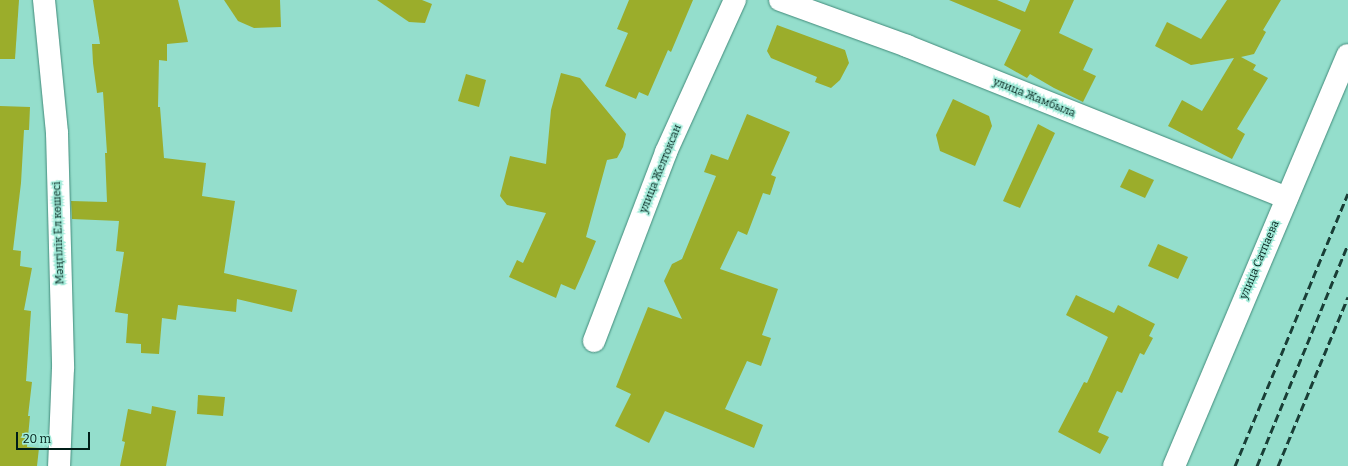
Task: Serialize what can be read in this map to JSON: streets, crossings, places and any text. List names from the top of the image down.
{
  "streets": {
    "street": [
      "улица Жамбыла",
      "улица Желтоксан",
      "Мәңгілік Ел көшесі",
      "улица Сатпаева"
    ]
  },
  "crossings": [
    ["улица Жамбыла", "улица Сатпаева"]
  ],
  "scale_bar": "20 m"
}
